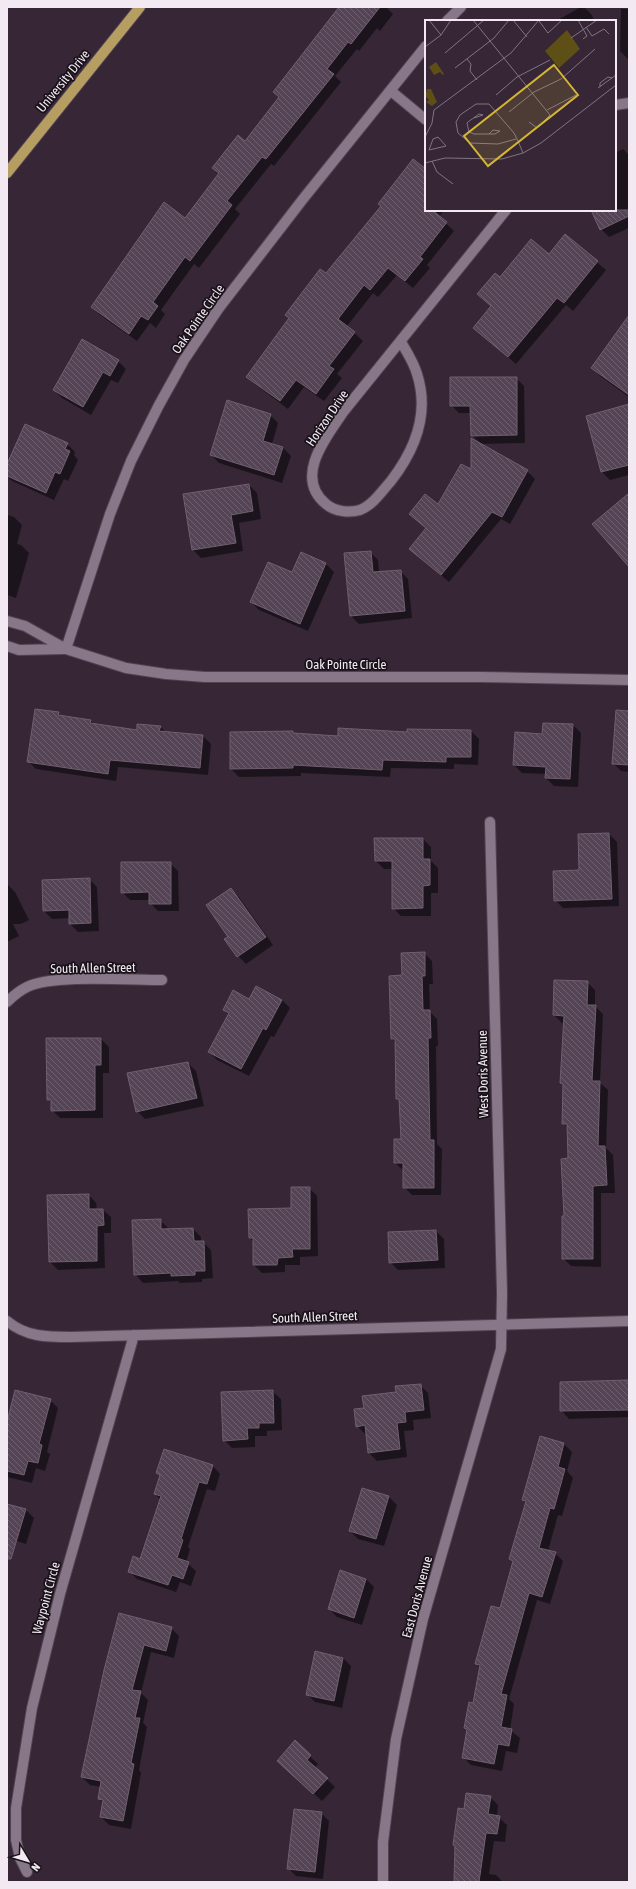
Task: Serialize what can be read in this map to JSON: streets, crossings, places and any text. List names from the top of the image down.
{
  "streets": {
    "main road": ["University Drive"],
    "street": [
      "Oak Pointe Circle",
      "Horizon Drive",
      "South Allen Street",
      "West Doris Avenue",
      "East Doris Avenue",
      "Waypoint Circle"
    ]
  },
  "crossings": [
    ["South Allen Street", "West Doris Avenue"],
    ["South Allen Street", "East Doris Avenue"],
    ["South Allen Street", "Waypoint Circle"],
    ["West Doris Avenue", "East Doris Avenue"]
  ],
  "north": "bottom right"
}
